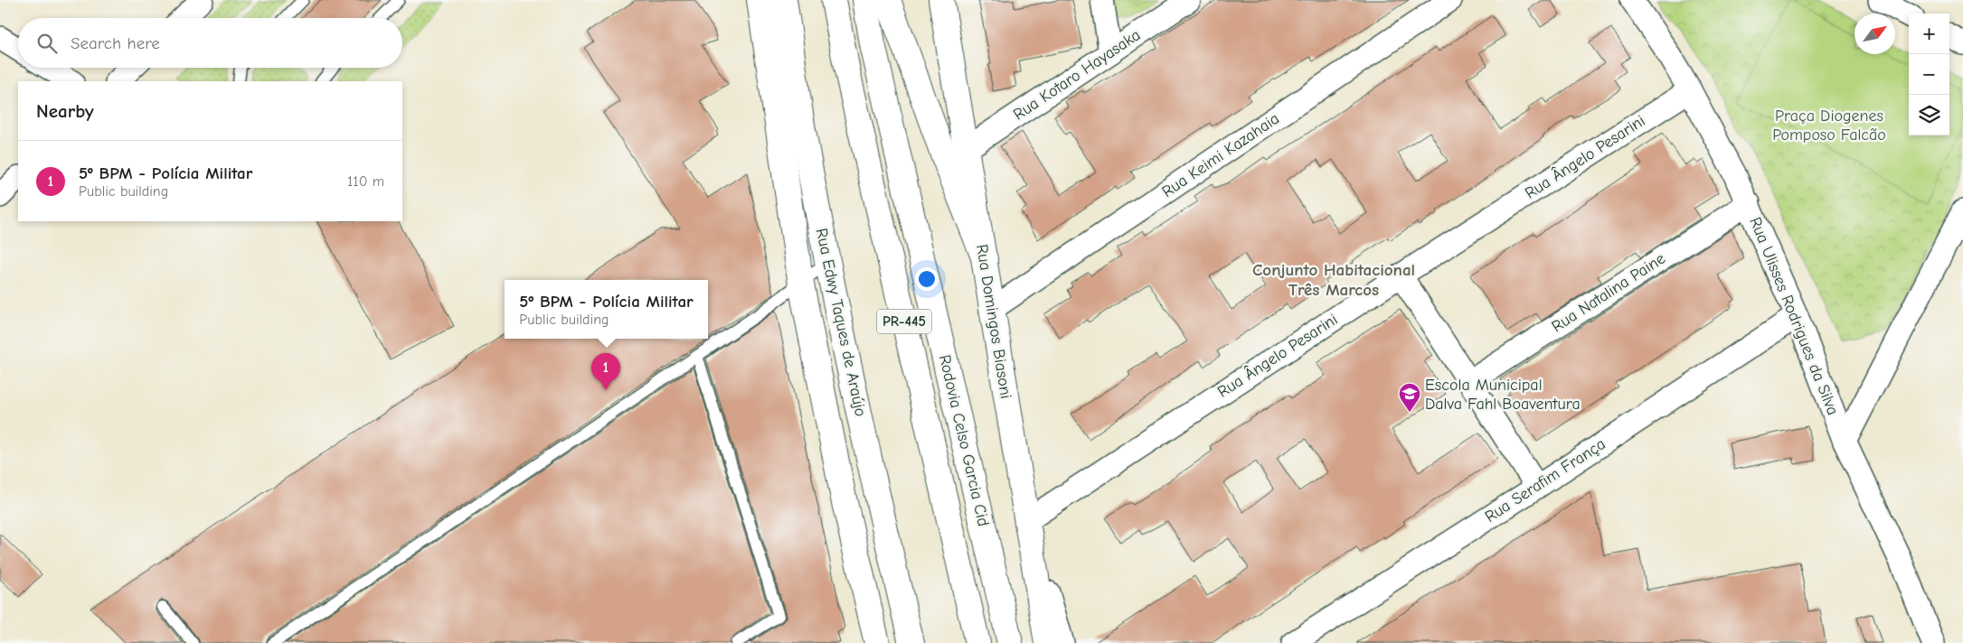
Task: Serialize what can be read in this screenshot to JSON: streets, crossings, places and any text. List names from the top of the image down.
{
  "streets": {
    "main road": [
      "PR-445",
      "Rua Domingos Biasoni",
      "Rua Edwy Taques de Araújo",
      "Rodovia Celso Garcia Cid"
    ],
    "street": [
      "Rua Kotaro Hayasaka",
      "Rua Keimi Kazahaia",
      "Rua Ângelo Pesarini",
      "Rua Natalina Paine",
      "Rua Ulisses Rodrigues da Silva",
      "Rua Serafim França"
    ]
  },
  "crossings": [
    ["Rua Kotaro Hayasaka", "Rua Domingos Biasoni"],
    ["Rua Keimi Kazahaia", "Rua Domingos Biasoni"],
    ["Rua Ângelo Pesarini", "Rua Ulisses Rodrigues da Silva"],
    ["Rua Ângelo Pesarini", "Rua Domingos Biasoni"],
    ["Rua Natalina Paine", "Rua Ulisses Rodrigues da Silva"],
    ["Rua Ulisses Rodrigues da Silva", "Rua Serafim França"]
  ],
  "districts": ["Conjunto Habitacional Três Marcos"],
  "parks": ["Praça Diogenes Pomposo Falcão"],
  "places": {
    "school or university": ["Escola Municipal Dalva Fahl Boaventura"]
  },
  "north": "top right",
  "page": {
    "map_buttons": ["+", "−"],
    "search": "Search here",
    "heading": "Nearby",
    "list": [
      {
        "mark": "1",
        "name": "5º BPM - Polícia Militar",
        "note": "Public building",
        "value": "110 m"
      }
    ],
    "popup": ["5º BPM - Polícia Militar", "Public building"],
    "pins": "1"
  }
}
